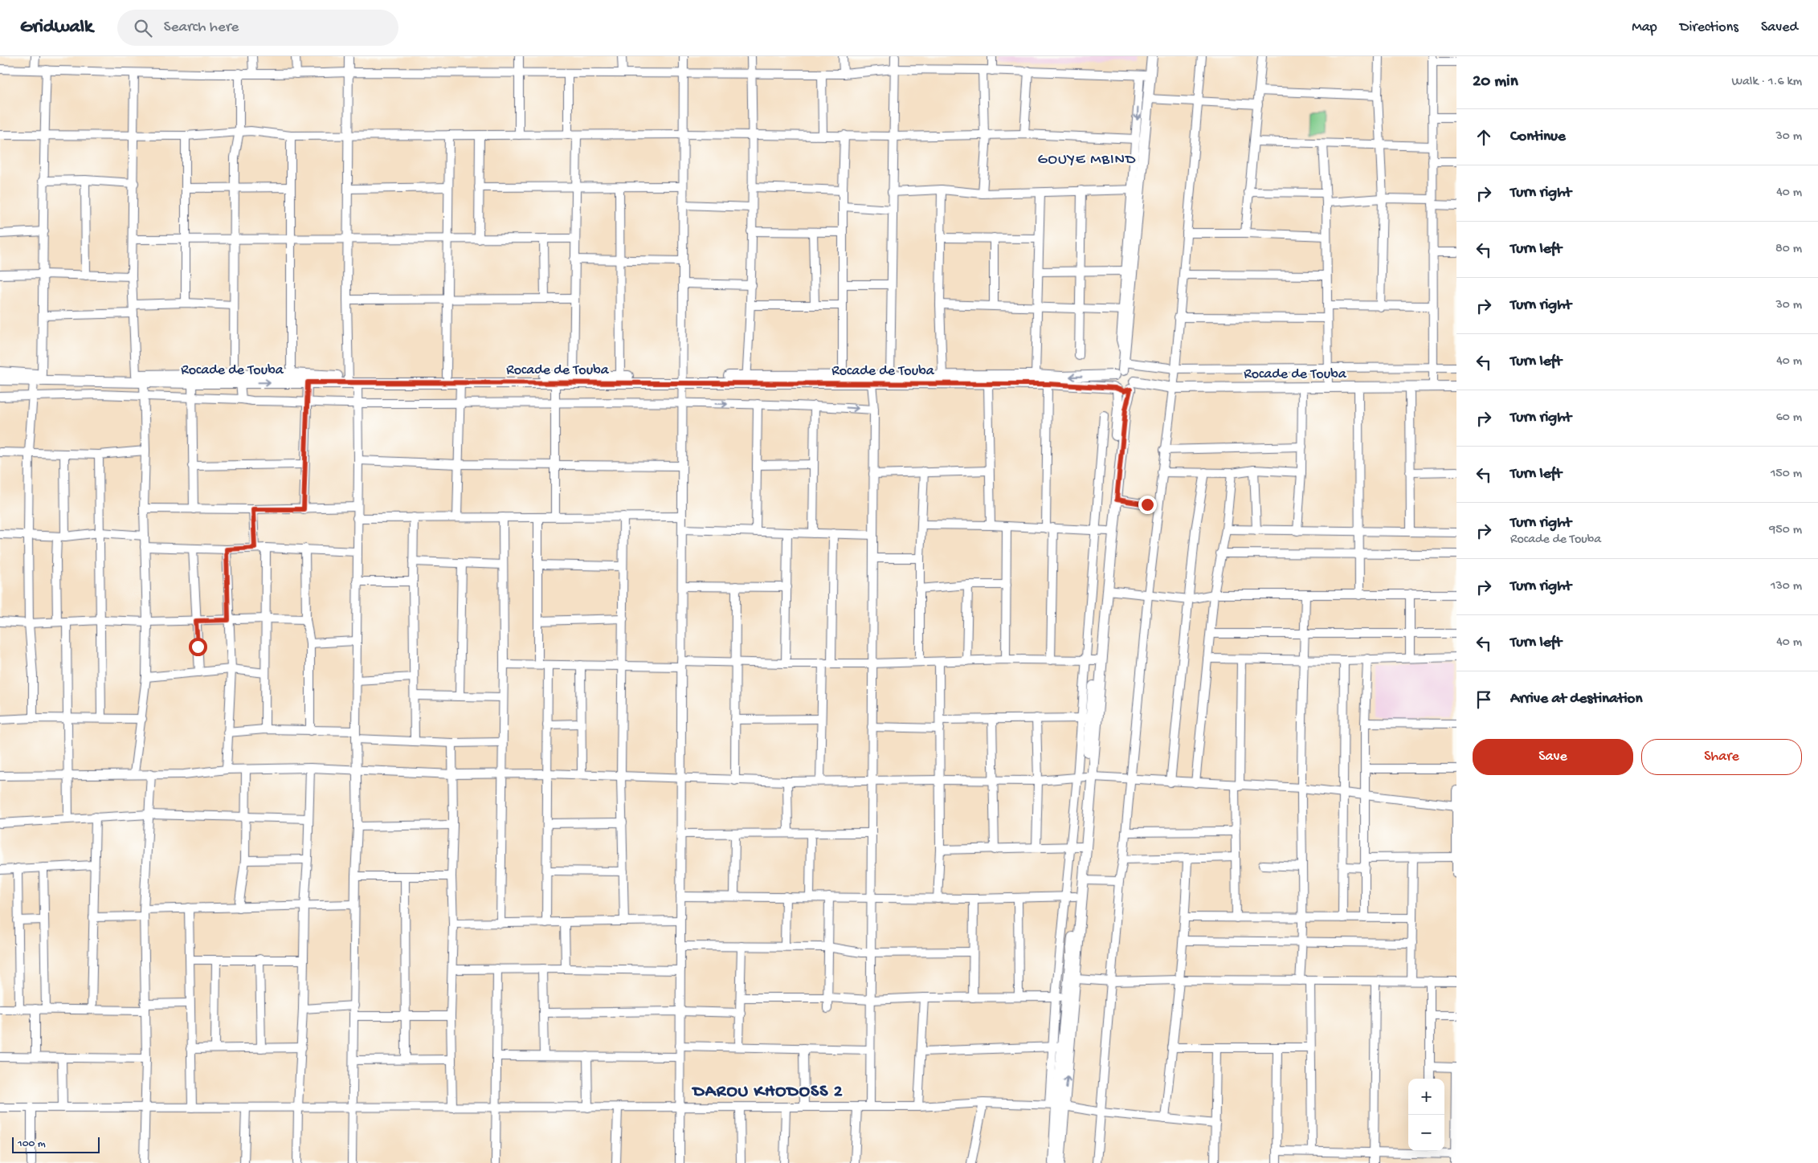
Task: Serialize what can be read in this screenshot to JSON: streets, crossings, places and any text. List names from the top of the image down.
{
  "streets": {
    "main road": ["Rocade de Touba"]
  },
  "districts": ["GOUYE MBIND", "DAROU KHODOSS 2"],
  "scale_bar": "100 m",
  "page": {
    "header": "Gridwalk",
    "search": "Search here",
    "nav": ["Map", "Directions", "Saved"],
    "heading": ["20 min", "Walk · 1.6 km"],
    "list": [
      ["Continue", "30 m"],
      ["Turn right", "40 m"],
      ["Turn left", "80 m"],
      ["Turn right", "30 m"],
      ["Turn left", "40 m"],
      ["Turn right", "60 m"],
      ["Turn left", "150 m"],
      ["Turn right", "Rocade de Touba", "950 m"],
      ["Turn right", "130 m"],
      ["Turn left", "40 m"],
      "Arrive at destination"
    ],
    "buttons": ["Save", "Share"],
    "map_buttons": ["+", "−"],
    "scale": "100 m"
  }
}
